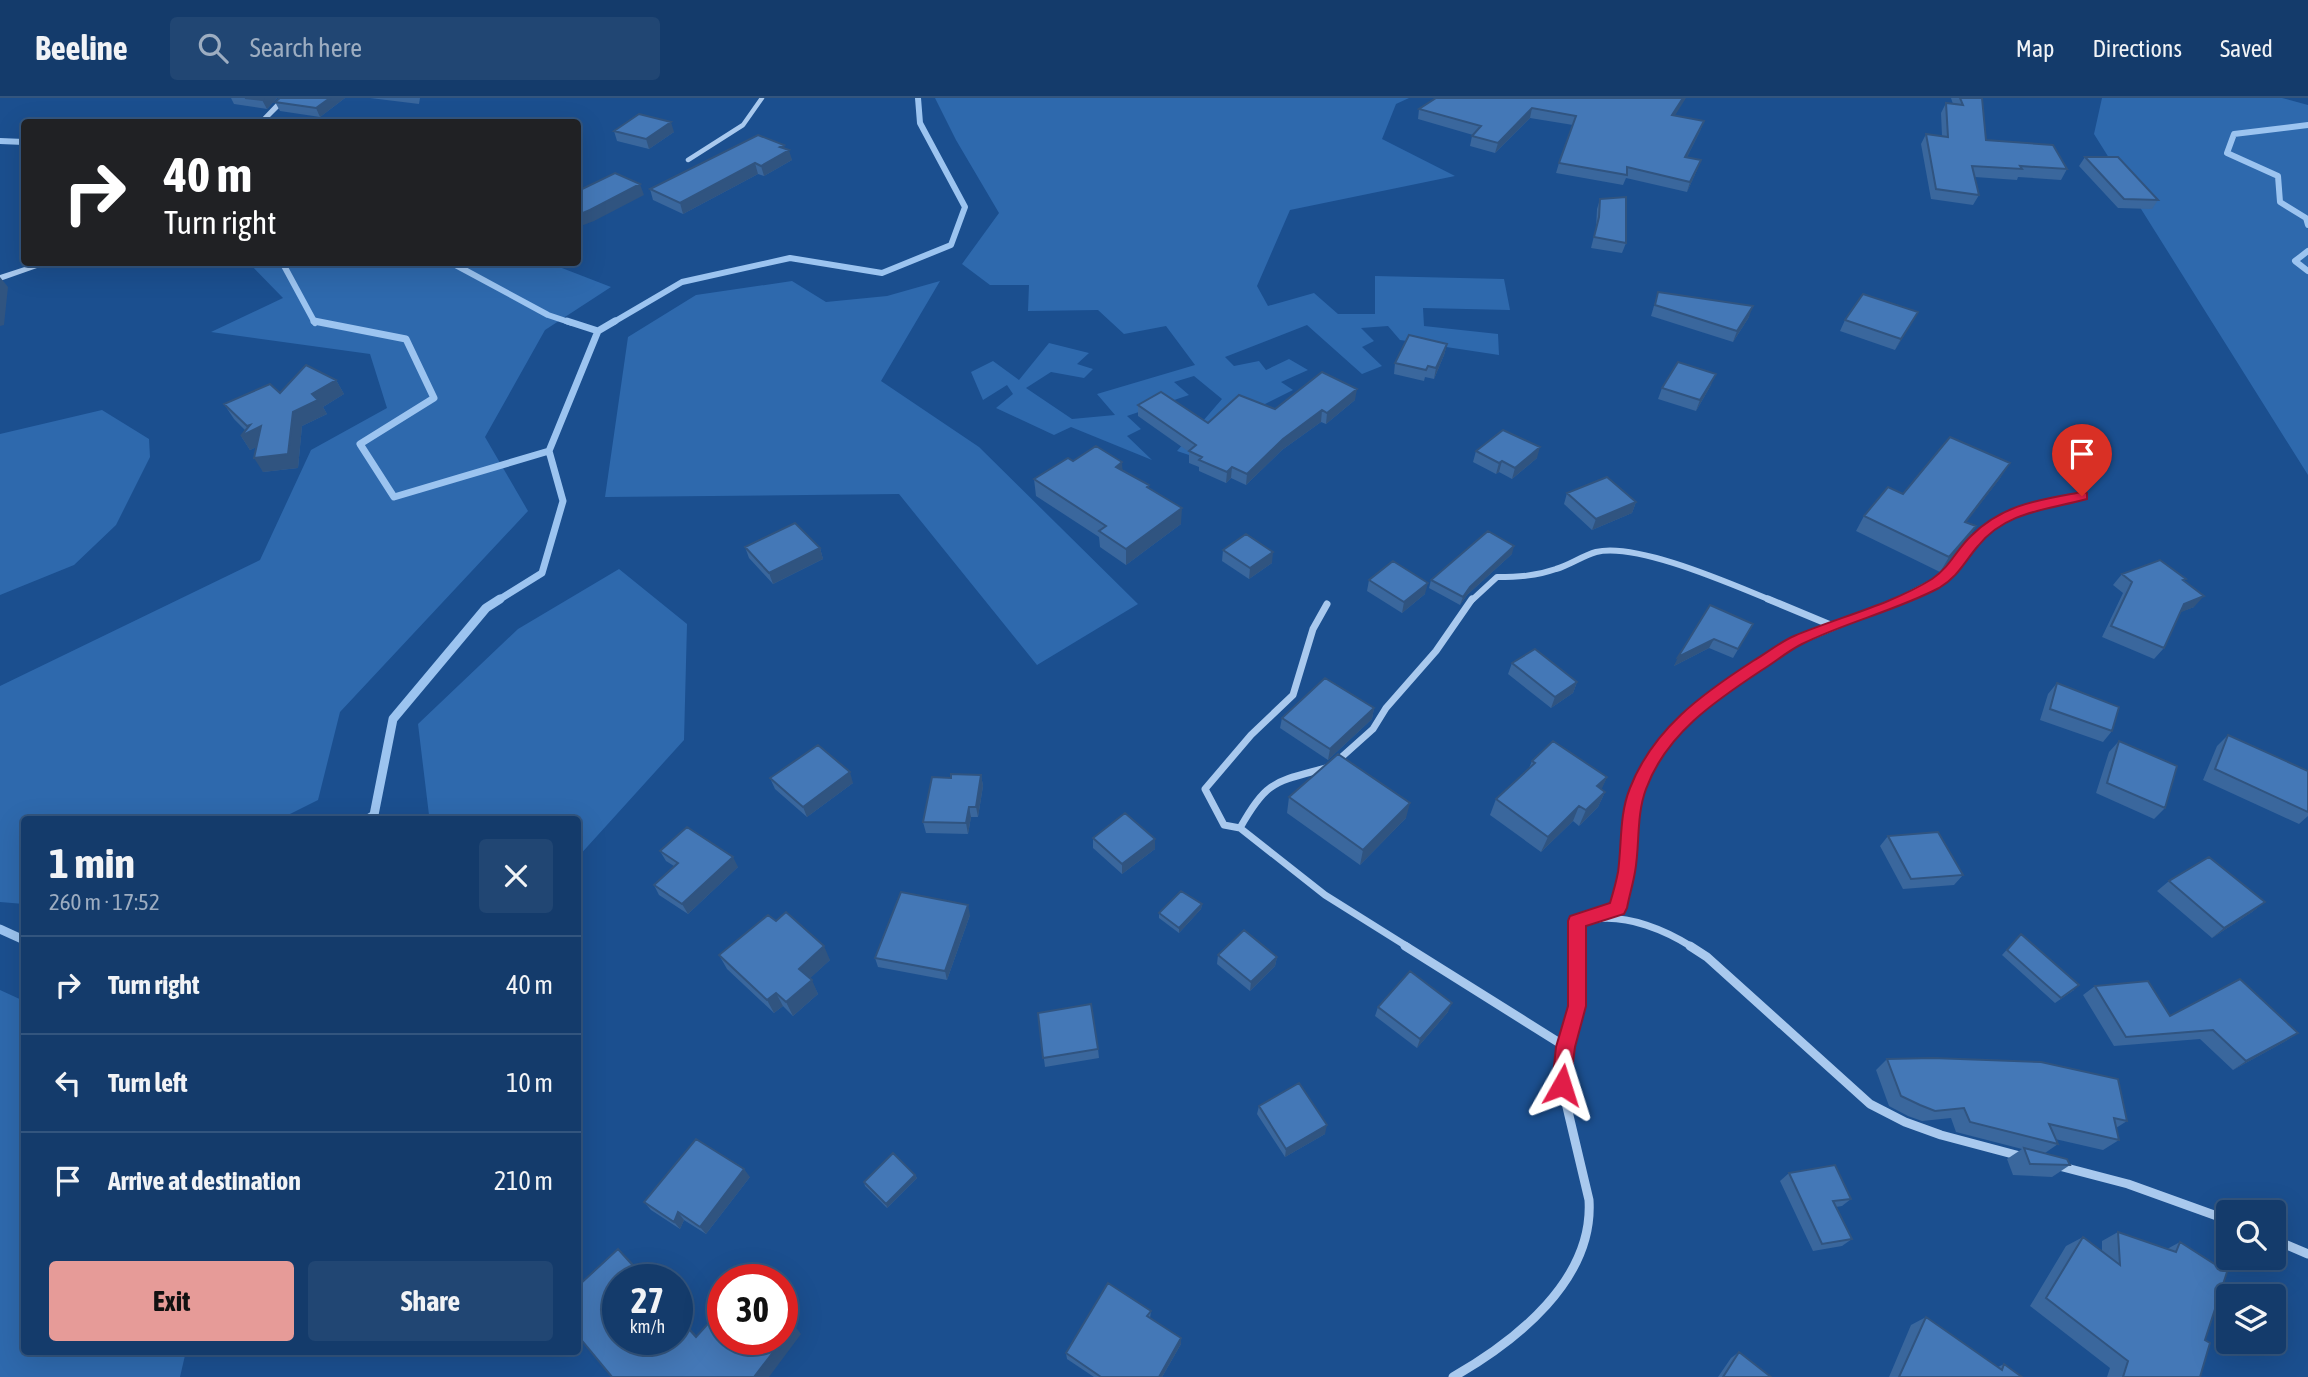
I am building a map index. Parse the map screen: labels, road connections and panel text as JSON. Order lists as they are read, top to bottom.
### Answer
{
  "page": {
    "header": "Beeline",
    "search": "Search here",
    "nav": ["Map", "Directions", "Saved"],
    "turn": ["40 m", "Turn right"],
    "heading": ["1 min", "260 m · 17:52"],
    "list": [
      {
        "name": "Turn right",
        "value": "40 m"
      },
      {
        "name": "Turn left",
        "value": "10 m"
      },
      {
        "name": "Arrive at destination",
        "value": "210 m"
      }
    ],
    "buttons": ["Exit", "Share"],
    "speed": "27 km/h",
    "limit": "30"
  }
}
